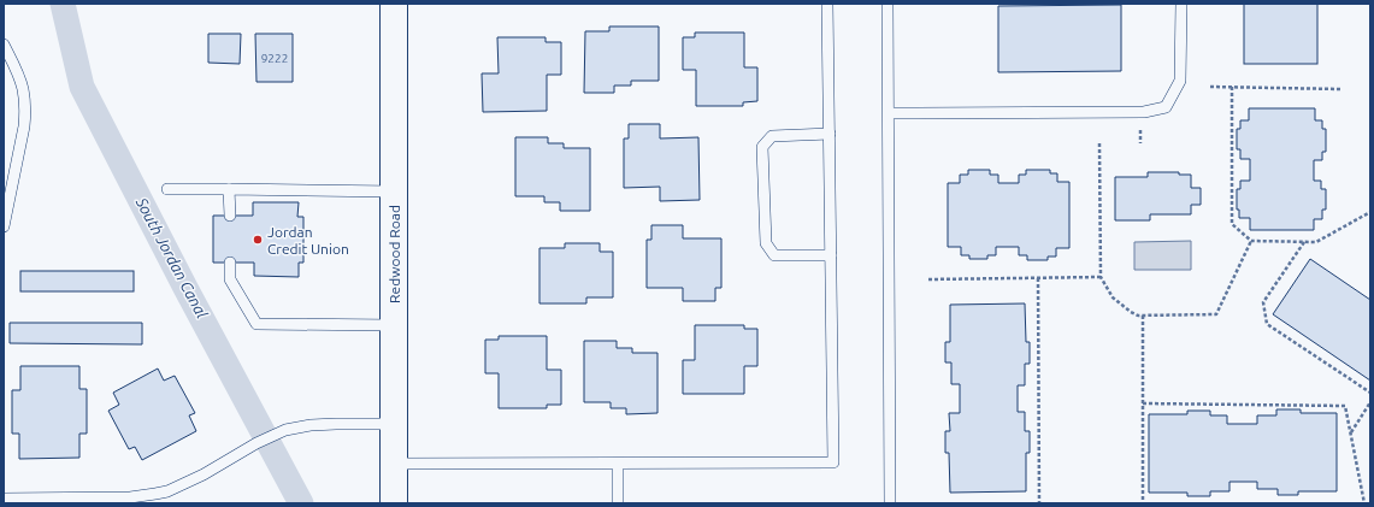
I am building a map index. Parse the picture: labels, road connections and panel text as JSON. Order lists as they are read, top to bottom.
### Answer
{
  "streets": {
    "main road": ["Redwood Road"]
  },
  "water": ["South Jordan Canal"],
  "places": ["Jordan Credit Union"],
  "house_numbers": ["9222"]
}
